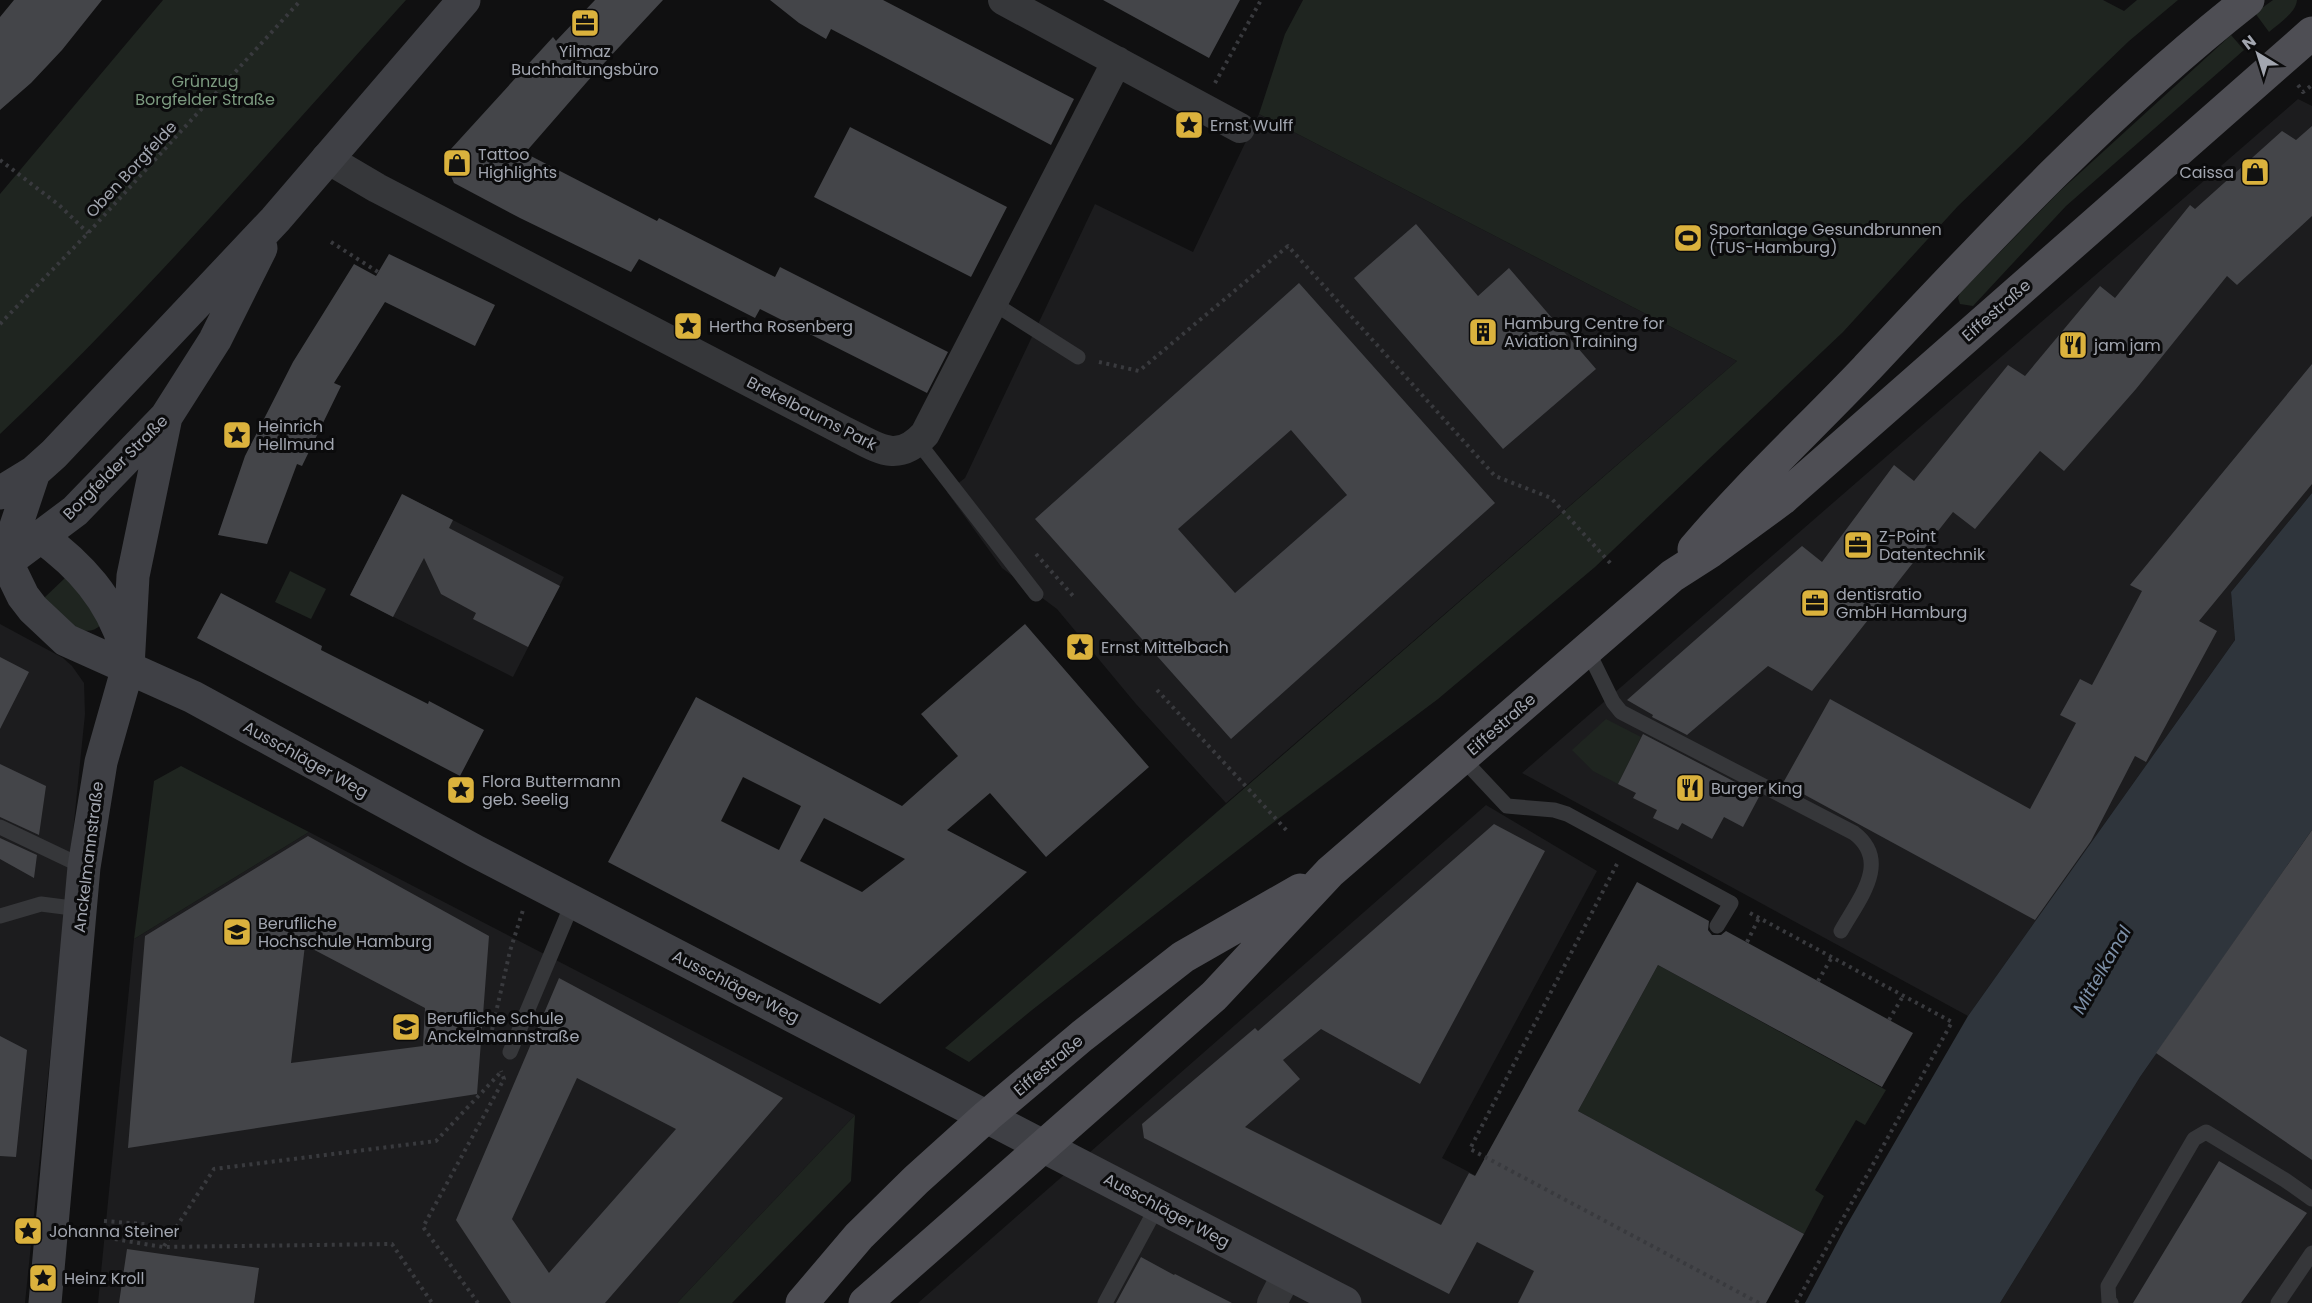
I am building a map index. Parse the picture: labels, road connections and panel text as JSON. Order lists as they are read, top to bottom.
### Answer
{
  "streets": {
    "main road": [
      "Eiffestraße",
      "Borgfelder Straße",
      "Ausschläger Weg",
      "Anckelmannstraße"
    ],
    "street": ["Brekelbaums Park"],
    "path": ["Oben Borgfelde"]
  },
  "crossings": [
    ["Eiffestraße", "Ausschläger Weg"],
    ["Brekelbaums Park", "Borgfelder Straße"],
    ["Borgfelder Straße", "Ausschläger Weg"],
    ["Borgfelder Straße", "Anckelmannstraße"],
    ["Ausschläger Weg", "Anckelmannstraße"]
  ],
  "water": ["Mittelkanal"],
  "parks": ["Grünzug Borgfelder Straße"],
  "places": {
    "office": ["Yilmaz Buchhaltungsbüro", "Z-Point Datentechnik", "dentisratio GmbH Hamburg"],
    "place": [
      "Ernst Wulff",
      "Hertha Rosenberg",
      "Heinrich Hellmund",
      "Ernst Mittelbach",
      "Flora Buttermann geb. Seelig",
      "Johanna Steiner",
      "Heinz Kroll"
    ],
    "shop": ["Tattoo Highlights", "Caissa"],
    "sports": ["Sportanlage Gesundbrunnen (TUS-Hamburg)"],
    "building": ["Hamburg Centre for Aviation Training"],
    "restaurant": ["jam jam", "Burger King"],
    "school or university": ["Berufliche Hochschule Hamburg", "Berufliche Schule Anckelmannstraße"]
  },
  "north": "top left"
}
